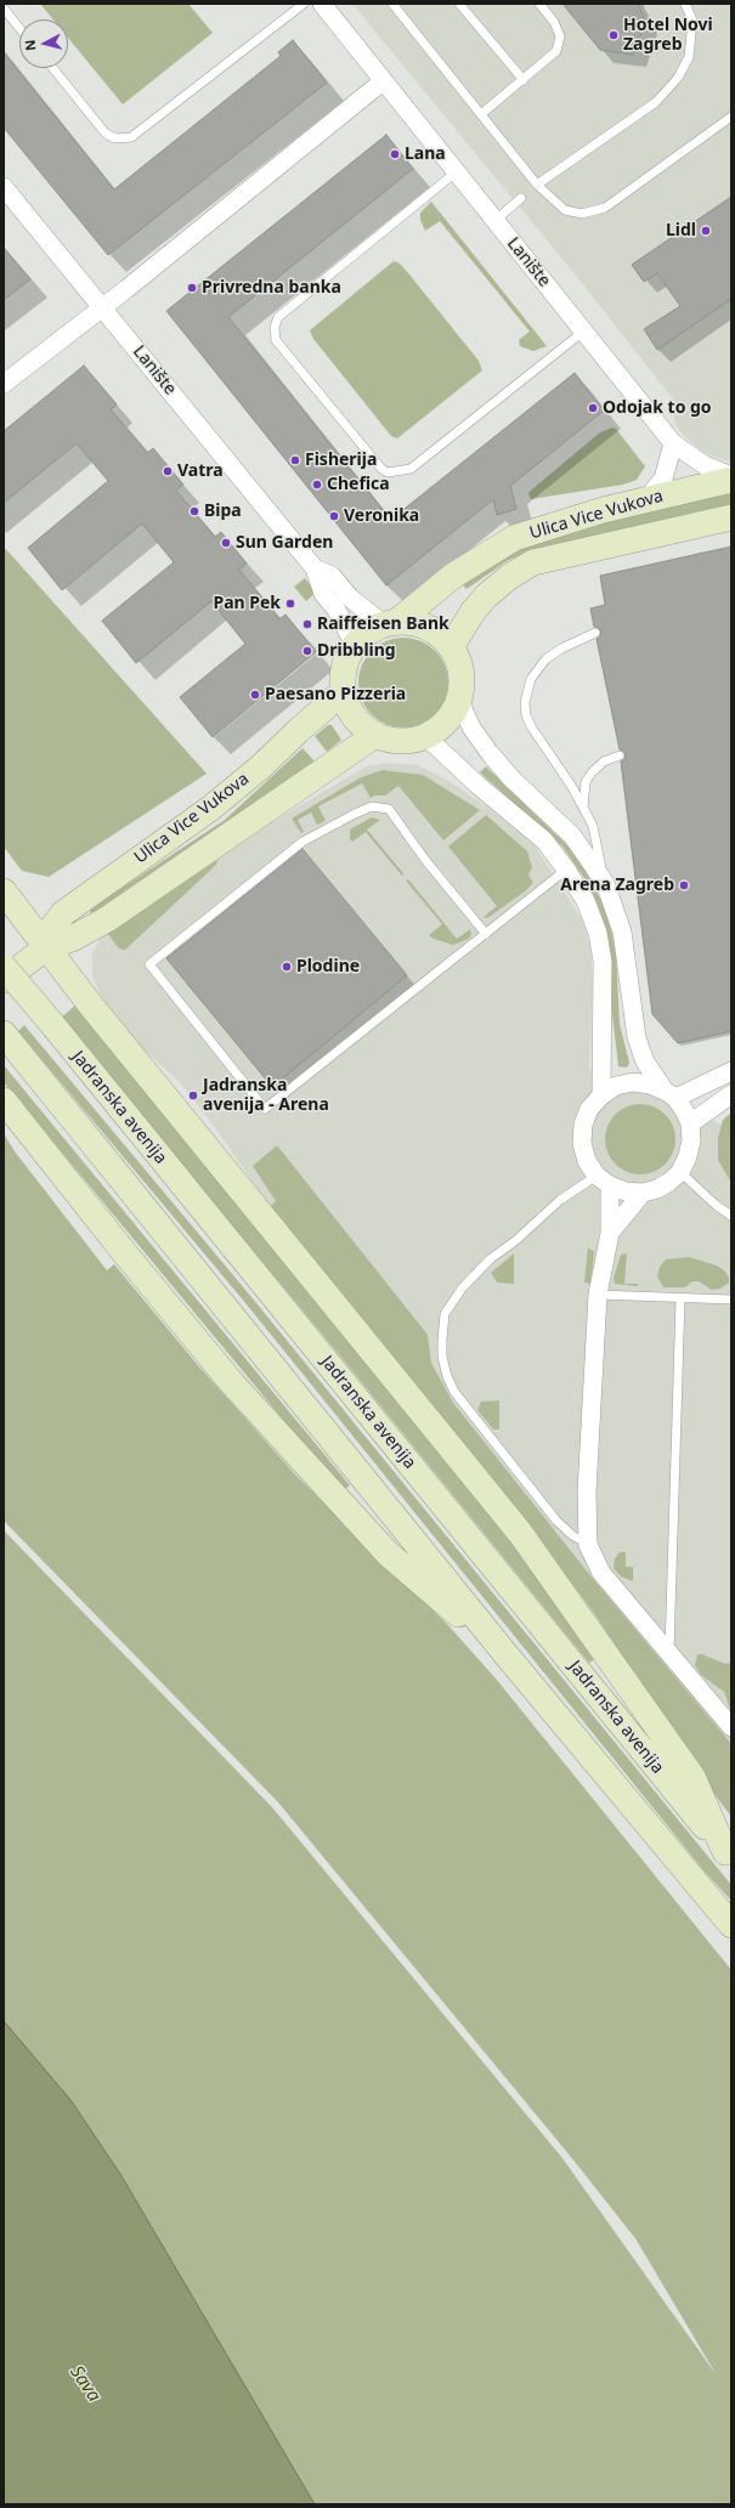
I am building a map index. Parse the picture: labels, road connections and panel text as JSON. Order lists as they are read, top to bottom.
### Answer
{
  "streets": {
    "main road": ["Ulica Vice Vukova", "Jadranska avenija"],
    "street": ["Lanište"]
  },
  "crossings": [
    ["Lanište", "Ulica Vice Vukova"]
  ],
  "water": ["Sava"],
  "places": [
    "Hotel Novi Zagreb",
    "Lana",
    "Lidl",
    "Privredna banka",
    "Odojak to go",
    "Fisherija",
    "Vatra",
    "Chefica",
    "Bipa",
    "Veronika",
    "Sun Garden",
    "Pan Pek",
    "Raiffeisen Bank",
    "Dribbling",
    "Paesano Pizzeria",
    "Arena Zagreb",
    "Plodine",
    "Jadranska avenija - Arena"
  ],
  "north": "left"
}
